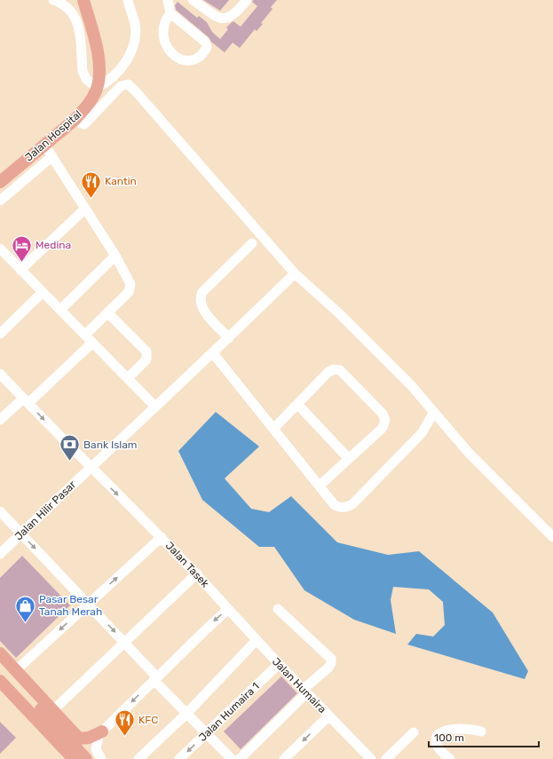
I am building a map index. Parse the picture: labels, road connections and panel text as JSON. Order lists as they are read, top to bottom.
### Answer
{
  "streets": {
    "main road": ["Jalan Hospital"],
    "street": [
      "Jalan Hilir Pasar",
      "Jalan Tasek",
      "Jalan Humaira",
      "Jalan Humaira 1"
    ]
  },
  "crossings": [
    ["Jalan Hilir Pasar", "Jalan Tasek"],
    ["Jalan Tasek", "Jalan Humaira"],
    ["Jalan Humaira", "Jalan Humaira 1"]
  ],
  "one_way": ["Jalan Tasek"],
  "places": {
    "restaurant": ["Kantin", "KFC"],
    "hotel": ["Medina"],
    "bank": ["Bank Islam"],
    "shop": ["Pasar Besar Tanah Merah"]
  },
  "scale_bar": "100 m"
}
